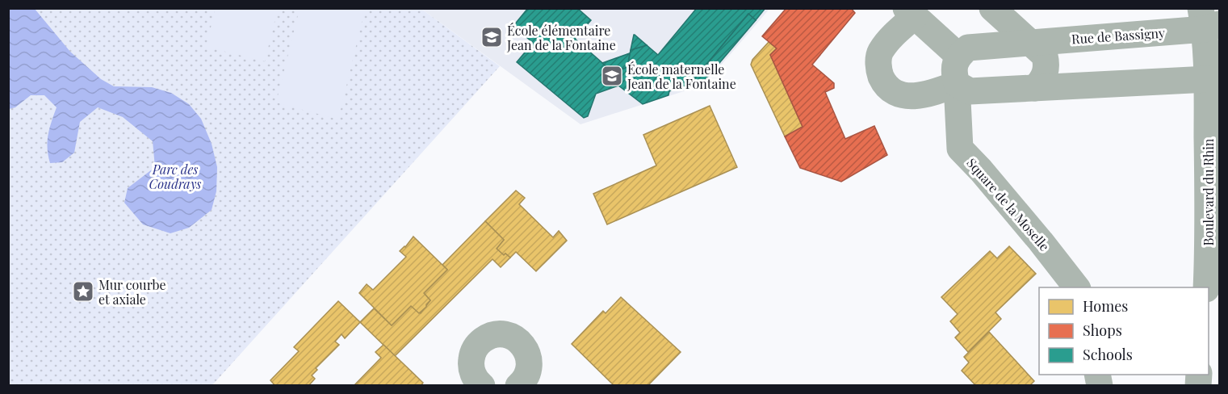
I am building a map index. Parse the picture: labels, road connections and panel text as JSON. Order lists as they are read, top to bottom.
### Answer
{
  "streets": {
    "street": ["Rue de Bassigny", "Boulevard du Rhin", "Square de la Moselle"]
  },
  "crossings": [
    ["Rue de Bassigny", "Boulevard du Rhin"]
  ],
  "parks": ["Parc des Coudrays"],
  "places": {
    "school or university": ["École élémentaire Jean de la Fontaine", "École maternelle Jean de la Fontaine"],
    "place": ["Mur courbe et axiale"]
  },
  "legend": ["Homes", "Shops", "Schools"]
}
